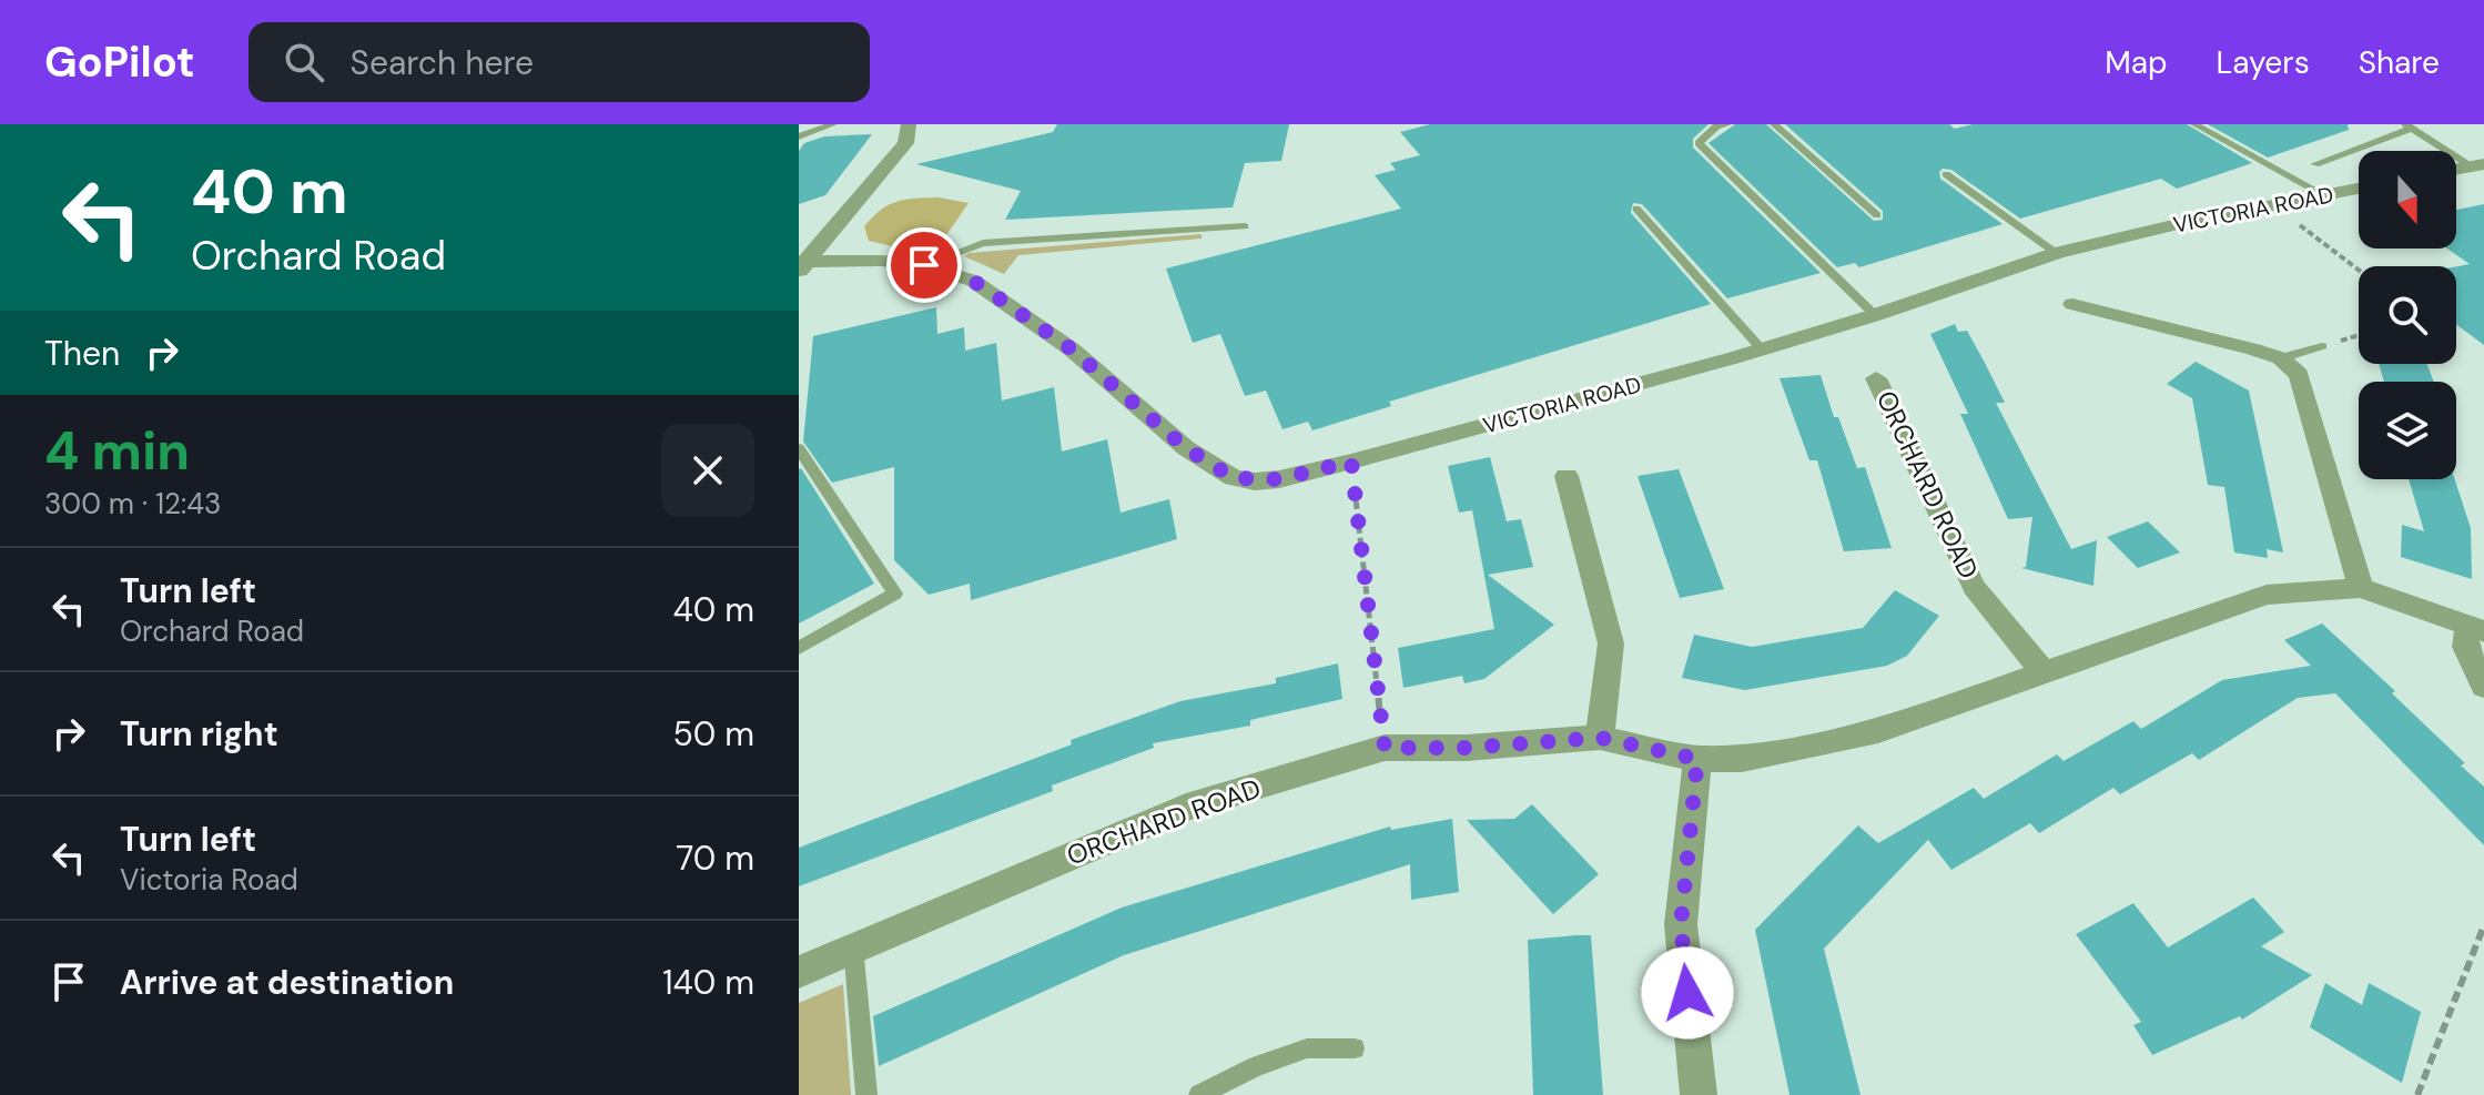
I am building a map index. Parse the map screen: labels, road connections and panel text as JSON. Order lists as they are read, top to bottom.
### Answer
{
  "streets": {
    "street": ["VICTORIA ROAD", "ORCHARD ROAD"]
  },
  "north": "bottom",
  "page": {
    "header": "GoPilot",
    "search": "Search here",
    "nav": ["Map", "Layers", "Share"],
    "turn": ["40 m", "Orchard Road"],
    "then": "Then",
    "heading": ["4 min", "300 m · 12:43"],
    "list": [
      {
        "name": "Turn left",
        "note": "Orchard Road",
        "value": "40 m"
      },
      {
        "name": "Turn right",
        "value": "50 m"
      },
      {
        "name": "Turn left",
        "note": "Victoria Road",
        "value": "70 m"
      },
      {
        "name": "Arrive at destination",
        "value": "140 m"
      }
    ]
  }
}
